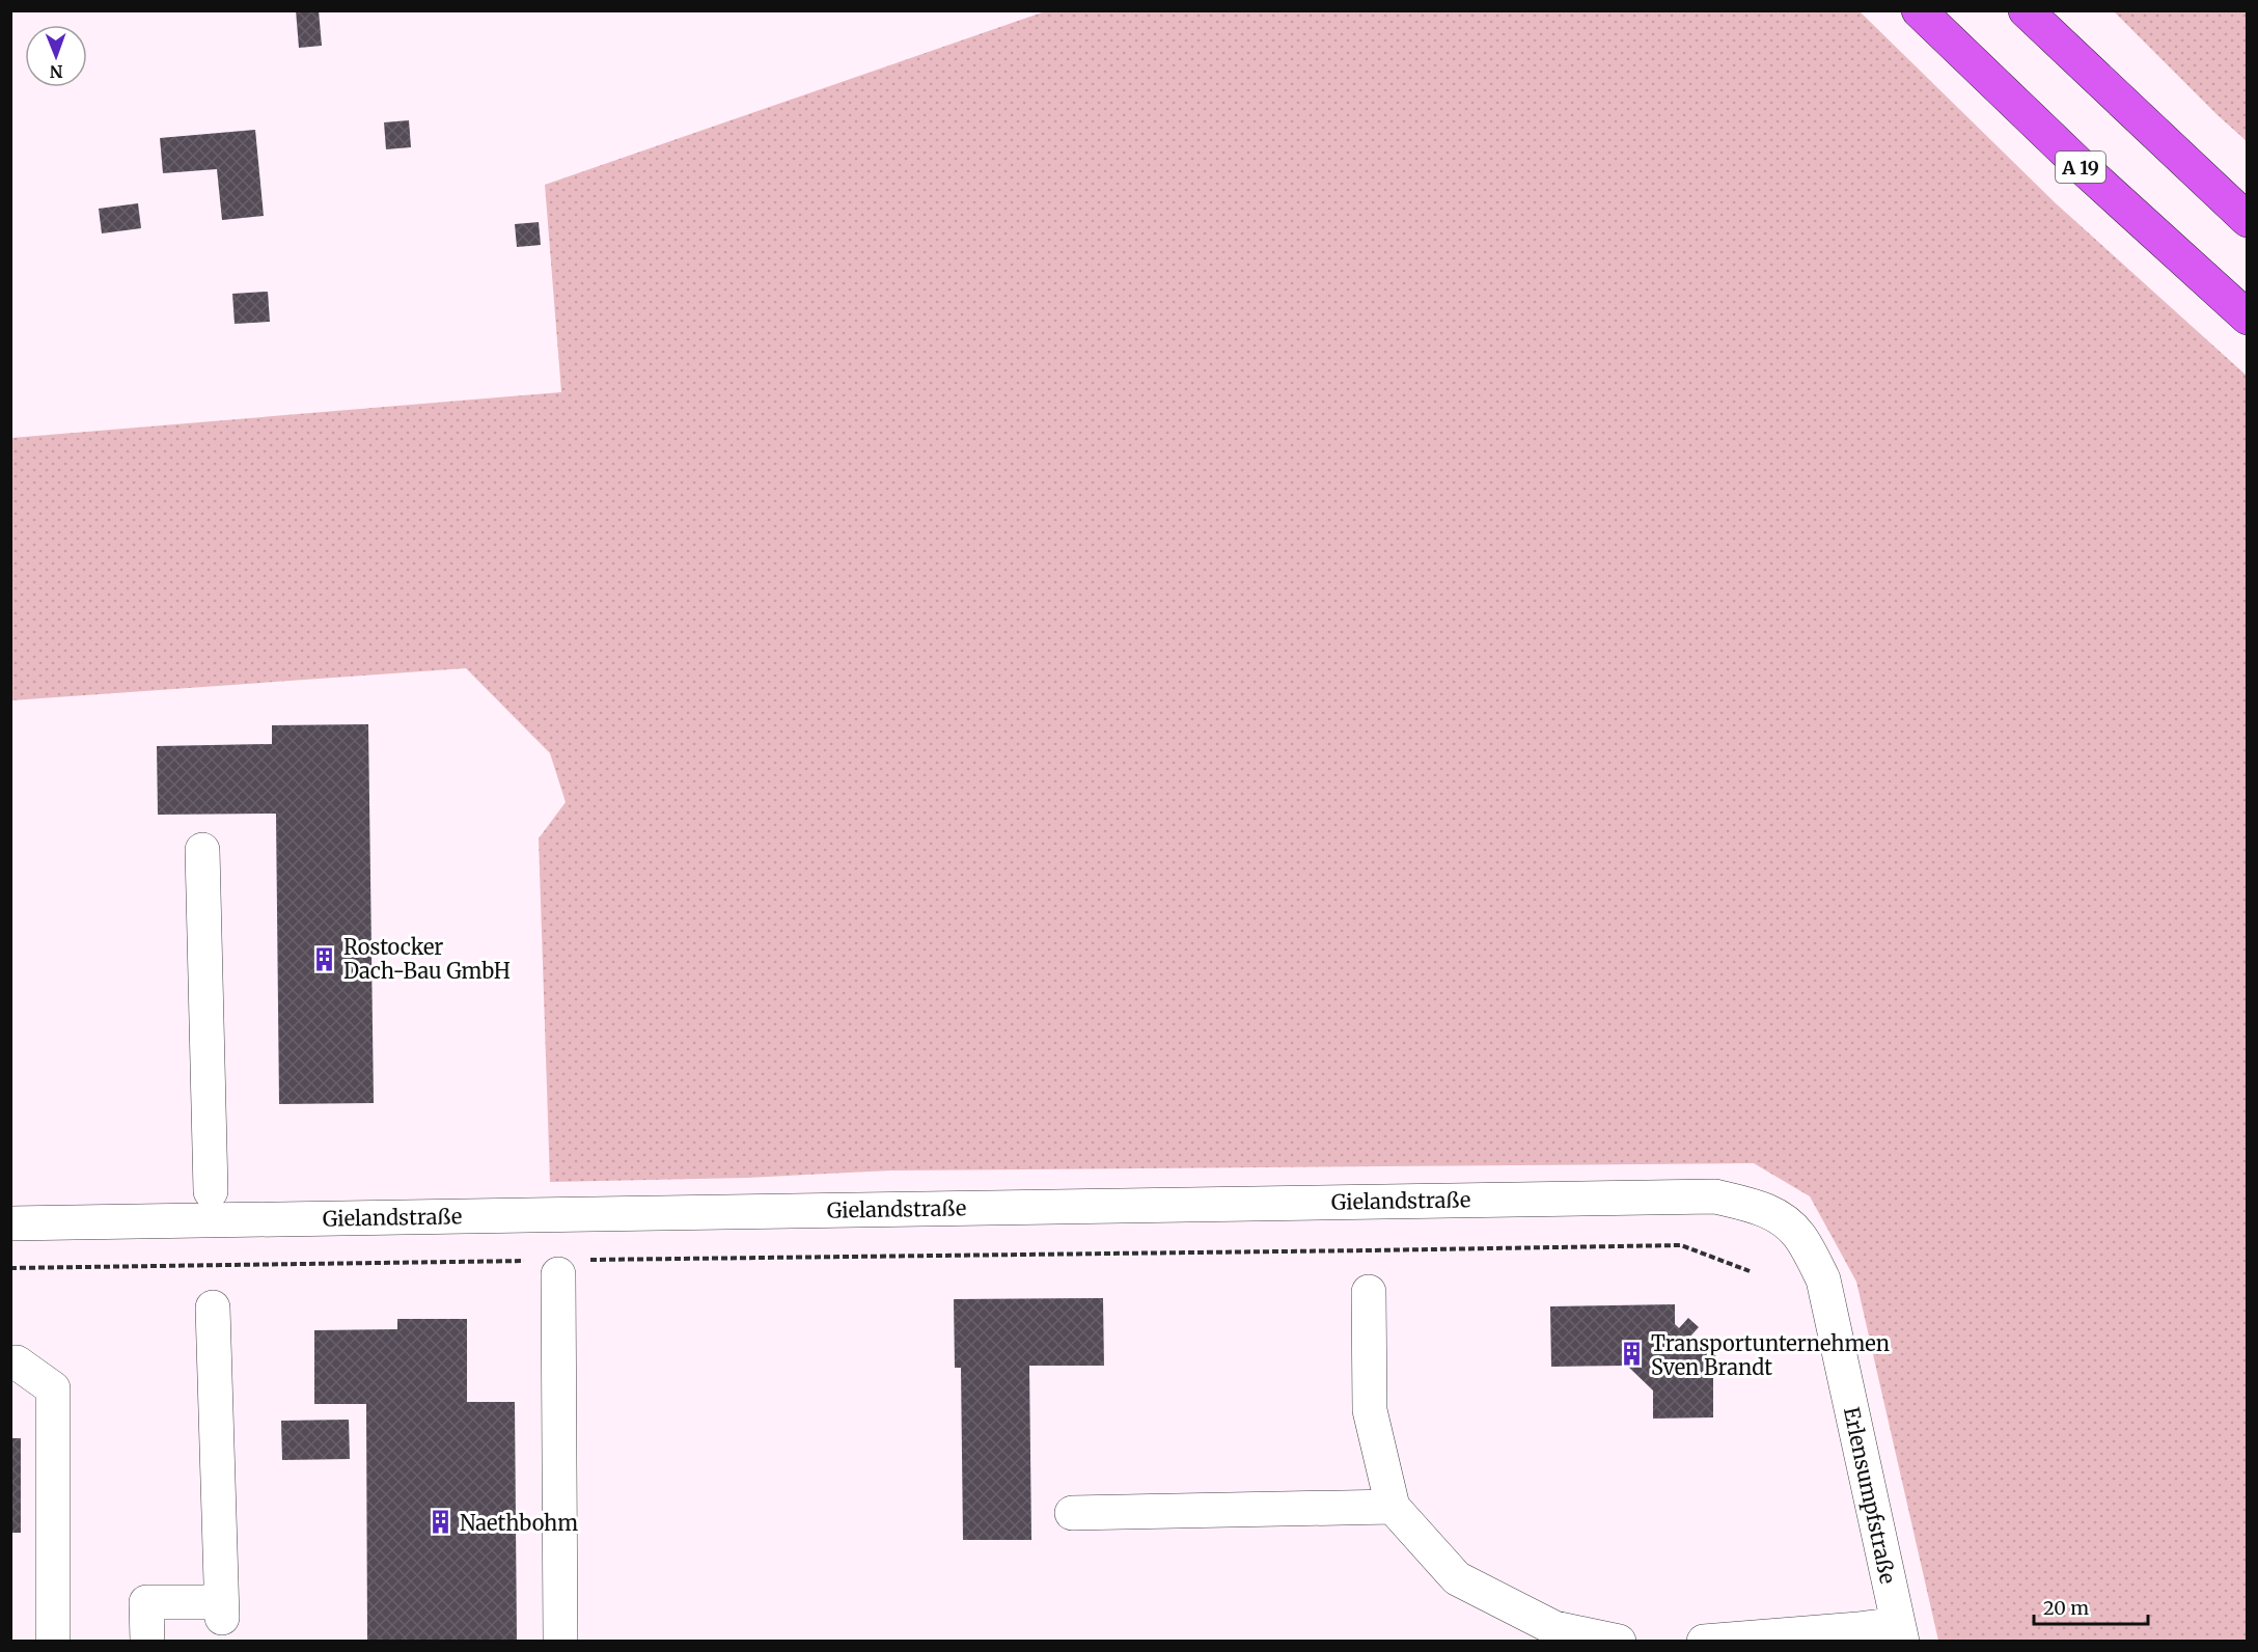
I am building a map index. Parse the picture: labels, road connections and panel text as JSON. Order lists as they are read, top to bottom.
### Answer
{
  "streets": {
    "highway": ["A 19"],
    "street": ["Gielandstraße", "Erlensumpfstraße"]
  },
  "crossings": [
    ["Gielandstraße", "Erlensumpfstraße"]
  ],
  "places": {
    "building": ["Rostocker Dach-Bau GmbH", "Transportunternehmen Sven Brandt", "Naethbohm"]
  },
  "scale_bar": "20 m",
  "north": "bottom"
}
